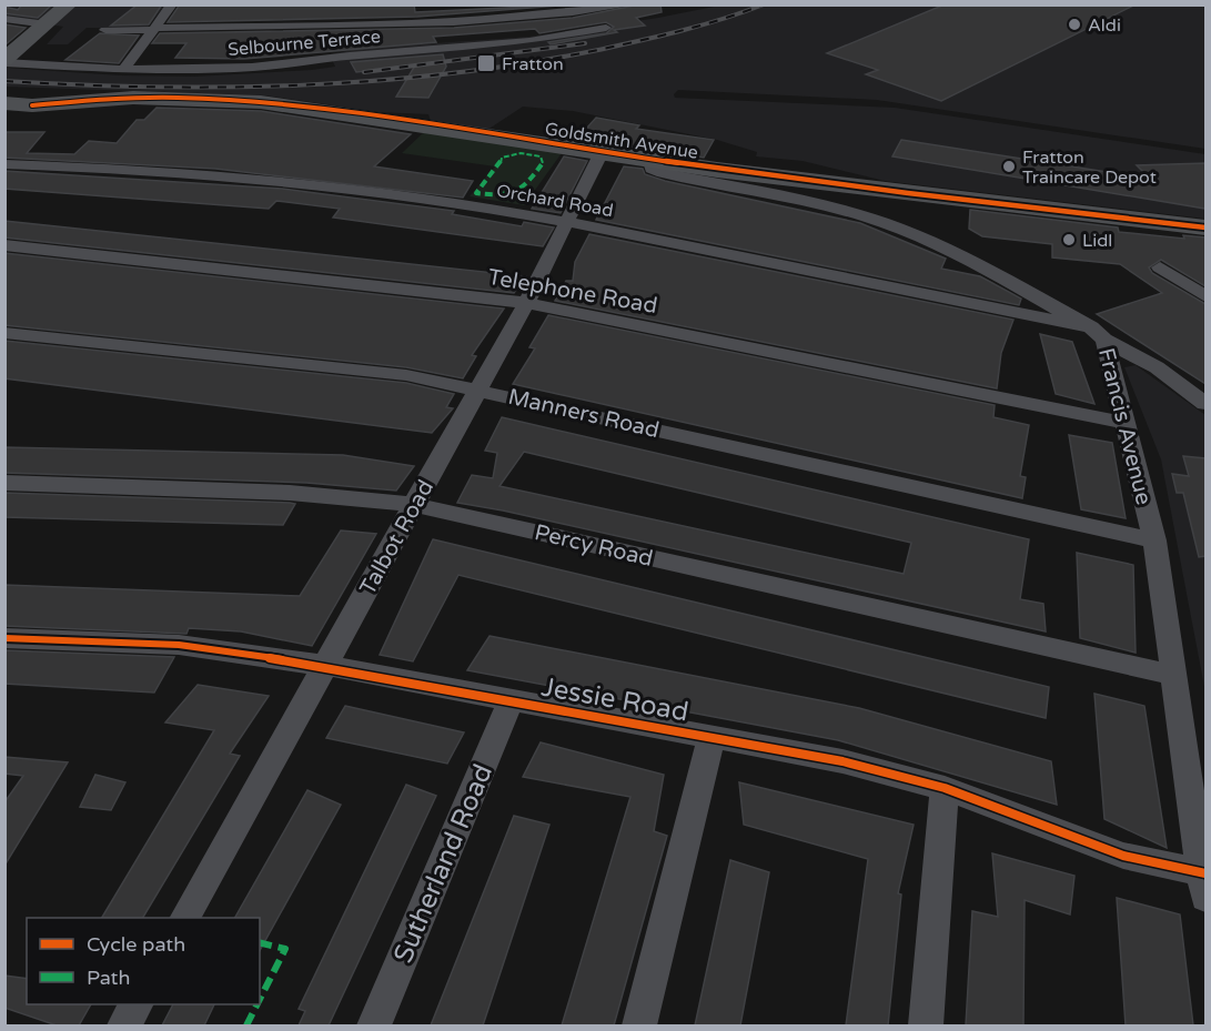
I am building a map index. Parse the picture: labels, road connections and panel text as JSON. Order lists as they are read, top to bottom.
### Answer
{
  "streets": {
    "main road": ["Goldsmith Avenue"],
    "street": [
      "Selbourne Terrace",
      "Orchard Road",
      "Telephone Road",
      "Manners Road",
      "Francis Avenue",
      "Talbot Road",
      "Percy Road",
      "Jessie Road",
      "Sutherland Road"
    ]
  },
  "crossings": [
    ["Goldsmith Avenue", "Francis Avenue"],
    ["Goldsmith Avenue", "Talbot Road"],
    ["Orchard Road", "Francis Avenue"],
    ["Orchard Road", "Talbot Road"],
    ["Telephone Road", "Francis Avenue"],
    ["Telephone Road", "Talbot Road"],
    ["Manners Road", "Francis Avenue"],
    ["Manners Road", "Talbot Road"],
    ["Francis Avenue", "Percy Road"],
    ["Francis Avenue", "Jessie Road"],
    ["Talbot Road", "Percy Road"],
    ["Talbot Road", "Jessie Road"],
    ["Jessie Road", "Sutherland Road"]
  ],
  "places": {
    "other": ["Aldi", "Fratton Traincare Depot", "Lidl"],
    "transit": ["Fratton"]
  },
  "legend": ["Cycle path", "Path"]
}
